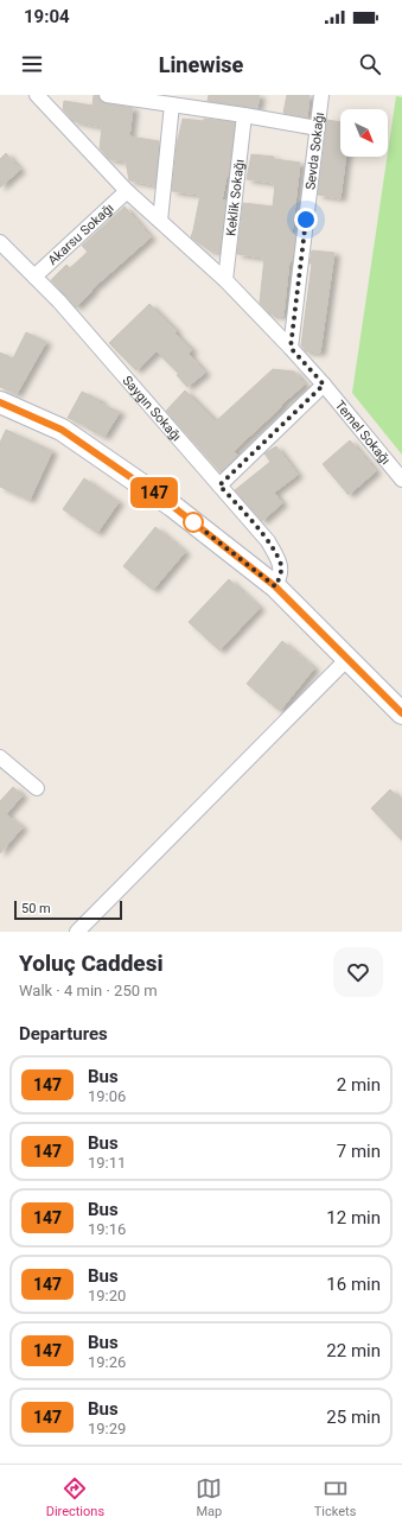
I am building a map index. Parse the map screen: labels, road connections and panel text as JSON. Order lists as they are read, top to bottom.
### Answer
{
  "streets": {
    "street": [
      "Sevda Sokağı",
      "Keklik Sokağı",
      "Akarsu Sokağı",
      "Saygın Sokağı",
      "Temel Sokağı"
    ]
  },
  "crossings": [
    ["Sevda Sokağı", "Temel Sokağı"],
    ["Keklik Sokağı", "Temel Sokağı"],
    ["Akarsu Sokağı", "Saygın Sokağı"],
    ["Akarsu Sokağı", "Temel Sokağı"]
  ],
  "lines": ["bus line 147"],
  "scale_bar": "50 m",
  "north": "bottom right",
  "page": {
    "status": "19:04",
    "header": "Linewise",
    "on_map": "147",
    "scale": "50 m",
    "heading": [
      ["Yoluç Caddesi", "Walk · 4 min · 250 m"],
      "Departures"
    ],
    "list": [
      {
        "mark": "147",
        "name": "Bus",
        "note": "19:06",
        "value": "2 min"
      },
      {
        "mark": "147",
        "name": "Bus",
        "note": "19:11",
        "value": "7 min"
      },
      {
        "mark": "147",
        "name": "Bus",
        "note": "19:16",
        "value": "12 min"
      },
      {
        "mark": "147",
        "name": "Bus",
        "note": "19:20",
        "value": "16 min"
      },
      {
        "mark": "147",
        "name": "Bus",
        "note": "19:26",
        "value": "22 min"
      },
      {
        "mark": "147",
        "name": "Bus",
        "note": "19:29",
        "value": "25 min"
      }
    ],
    "tabs": ["Directions", "Map", "Tickets"]
  }
}
